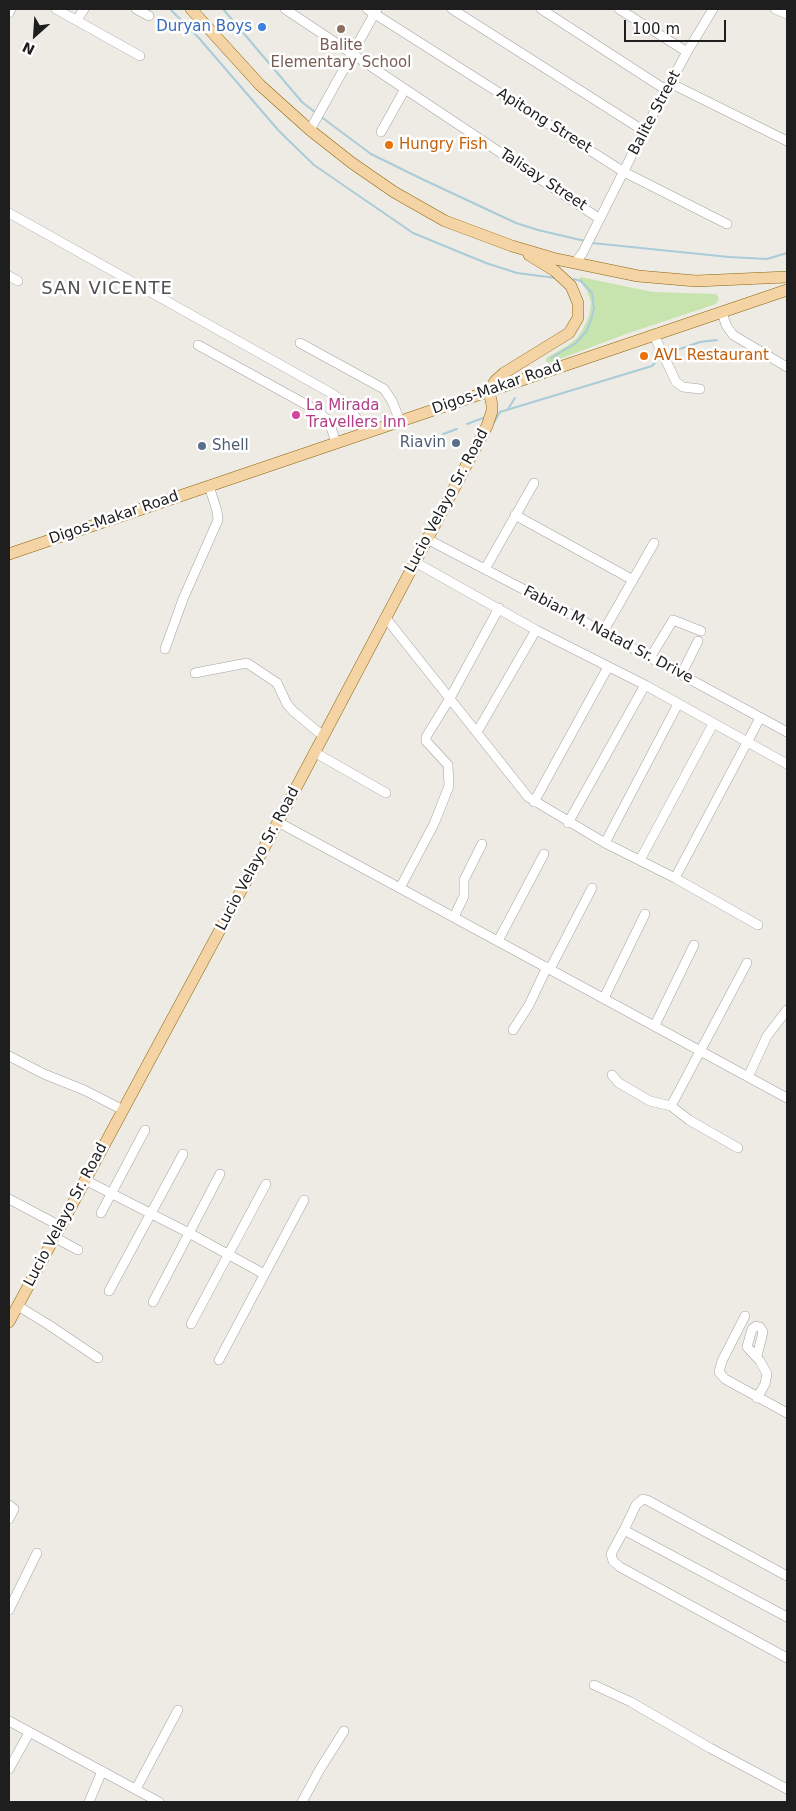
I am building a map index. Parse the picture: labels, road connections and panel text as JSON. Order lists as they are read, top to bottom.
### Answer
{
  "streets": {
    "main road": ["Digos-Makar Road", "Lucio Velayo Sr. Road"],
    "street": [
      "Balite Street",
      "Apitong Street",
      "Talisay Street",
      "Fabian M. Natad Sr. Drive"
    ]
  },
  "crossings": [
    ["Balite Street", "Apitong Street"],
    ["Balite Street", "Talisay Street"],
    ["Digos-Makar Road", "Lucio Velayo Sr. Road"],
    ["Lucio Velayo Sr. Road", "Fabian M. Natad Sr. Drive"]
  ],
  "districts": ["SAN VICENTE"],
  "places": [
    "Duryan Boys",
    "Balite Elementary School",
    "Hungry Fish",
    "AVL Restaurant",
    "La Mirada Travellers Inn",
    "Riavin",
    "Shell"
  ],
  "scale_bar": "100 m",
  "north": "bottom left"
}
